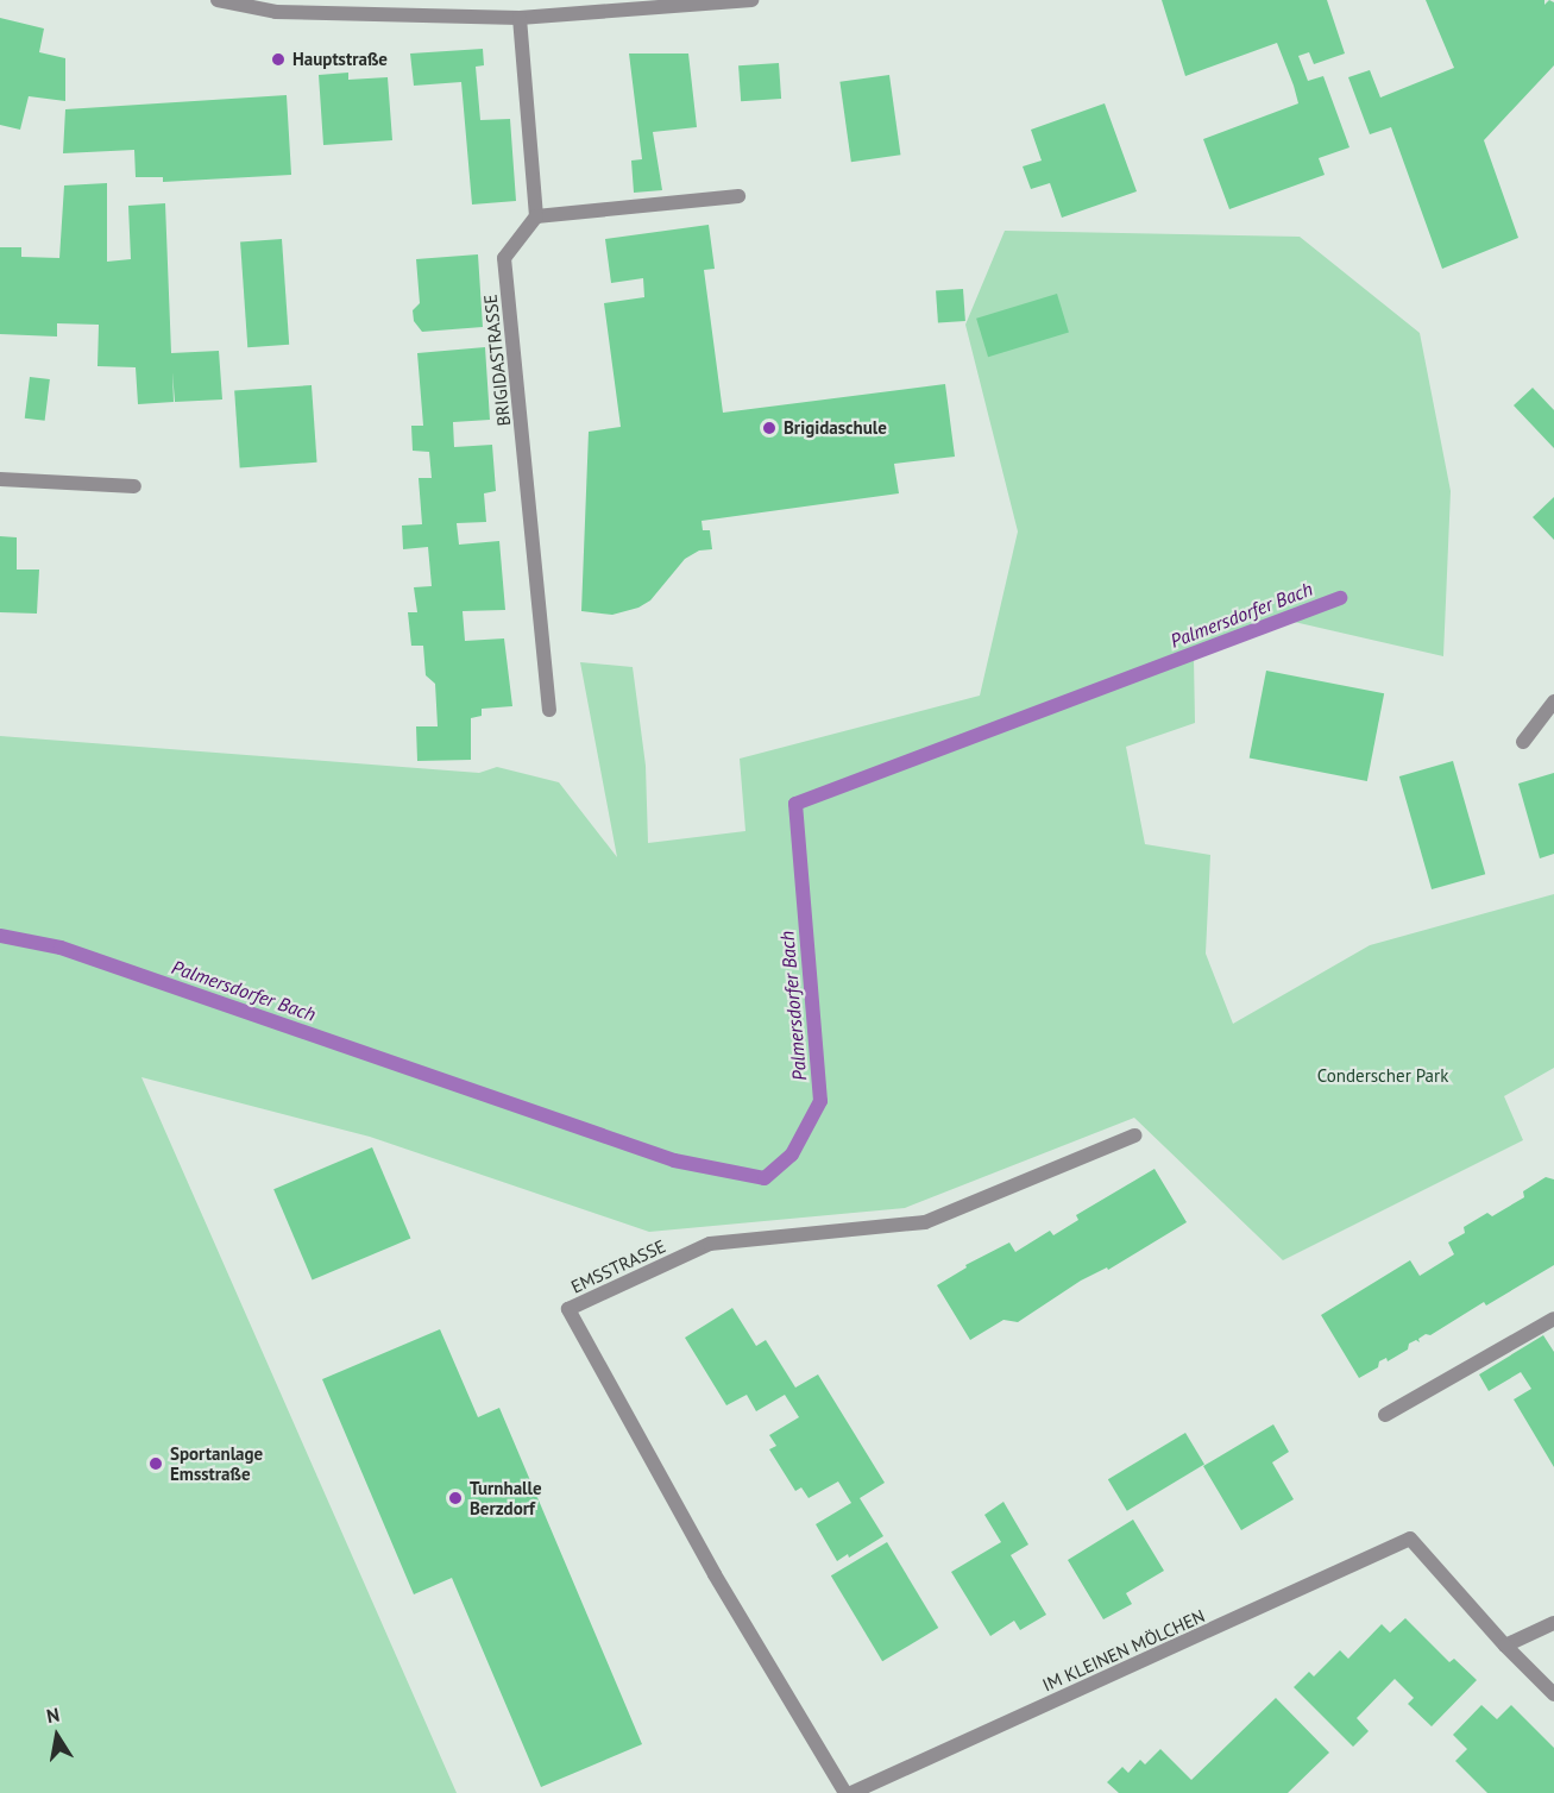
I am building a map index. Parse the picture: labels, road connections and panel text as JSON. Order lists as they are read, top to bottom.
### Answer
{
  "streets": {
    "street": ["BRIGIDASTRASSE", "EMSSTRASSE", "IM KLEINEN MÖLCHEN"]
  },
  "water": ["Palmersdorfer Bach"],
  "parks": ["Conderscher Park"],
  "places": [
    "Hauptstraße",
    "Brigidaschule",
    "Sportanlage Emsstraße",
    "Turnhalle Berzdorf"
  ],
  "north": "top"
}
